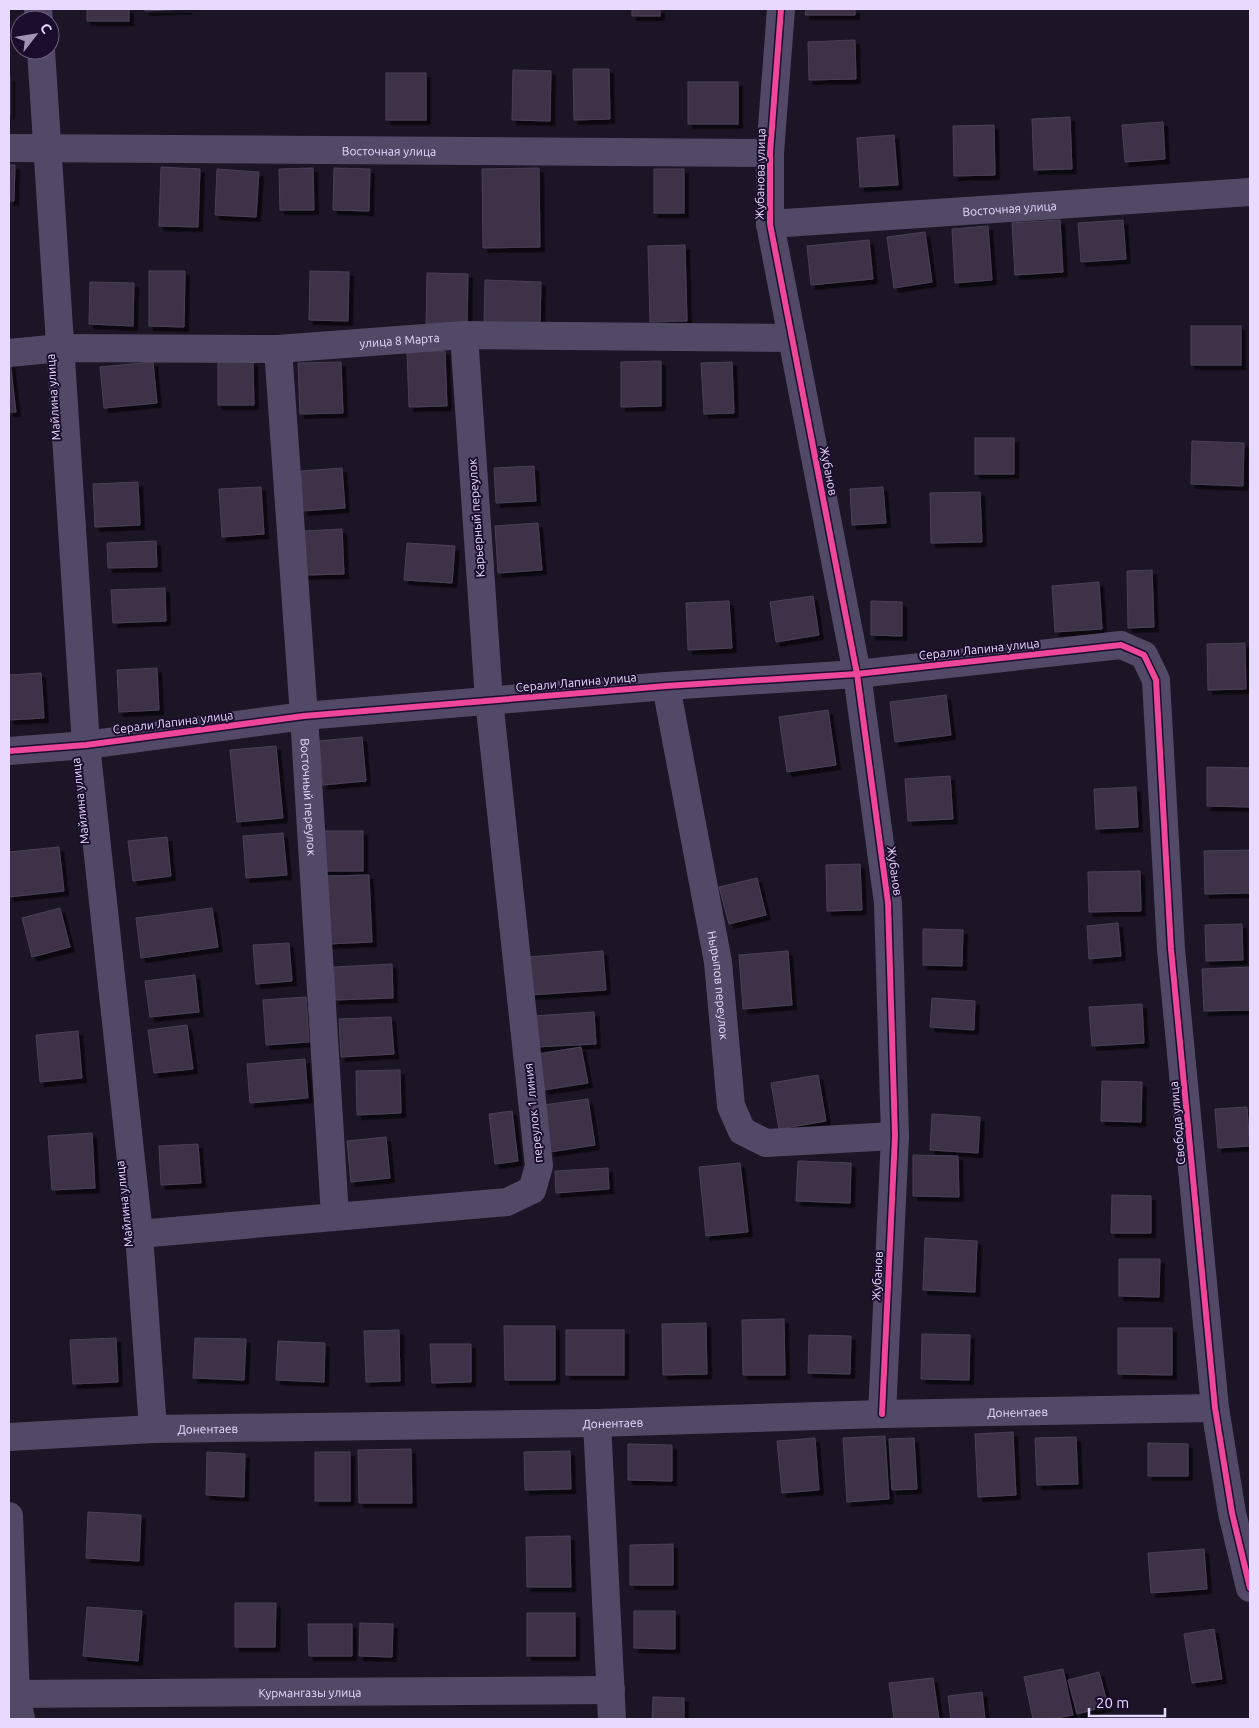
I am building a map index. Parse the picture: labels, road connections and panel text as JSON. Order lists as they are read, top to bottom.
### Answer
{
  "streets": {
    "street": [
      "Восточная улица",
      "Жубанова улица",
      "улица 8 Марта",
      "Майлина улица",
      "Жубанов",
      "Карьерный переулок",
      "Серали Лапина улица",
      "Восточный переулок",
      "Нырыпов переулок",
      "переулок 1 линия",
      "Свобода улица",
      "Донентаев",
      "Курмангазы улица"
    ]
  },
  "crossings": [
    ["Восточная улица", "Жубанова улица"],
    ["Восточная улица", "Майлина улица"],
    ["Жубанова улица", "улица 8 Марта"],
    ["Жубанова улица", "Жубанов"],
    ["улица 8 Марта", "Майлина улица"],
    ["улица 8 Марта", "Жубанов"],
    ["улица 8 Марта", "Карьерный переулок"],
    ["улица 8 Марта", "Восточный переулок"],
    ["Майлина улица", "Серали Лапина улица"],
    ["Майлина улица", "переулок 1 линия"],
    ["Майлина улица", "Донентаев"],
    ["Жубанов", "Серали Лапина улица"],
    ["Жубанов", "Нырыпов переулок"],
    ["Жубанов", "Донентаев"],
    ["Карьерный переулок", "Серали Лапина улица"],
    ["Карьерный переулок", "переулок 1 линия"],
    ["Серали Лапина улица", "Восточный переулок"],
    ["Серали Лапина улица", "Нырыпов переулок"],
    ["Серали Лапина улица", "переулок 1 линия"],
    ["Серали Лапина улица", "Свобода улица"],
    ["Восточный переулок", "переулок 1 линия"],
    ["Свобода улица", "Донентаев"]
  ],
  "scale_bar": "20 m",
  "north": "top right"
}
